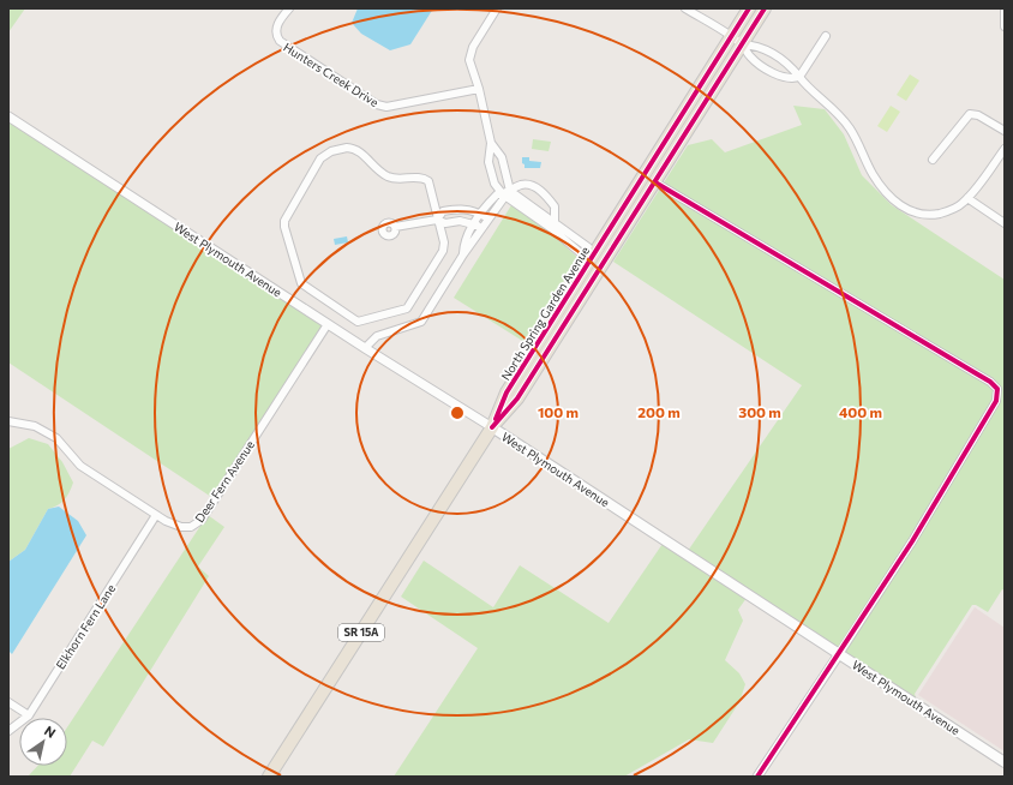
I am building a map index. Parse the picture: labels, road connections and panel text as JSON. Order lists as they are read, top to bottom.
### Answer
{
  "streets": {
    "highway": ["North Spring Garden Avenue", "SR 15A"],
    "main road": ["West Plymouth Avenue"],
    "street": ["Hunters Creek Drive", "Deer Fern Avenue", "Elkhorn Fern Lane"]
  },
  "crossings": [
    ["West Plymouth Avenue", "North Spring Garden Avenue"],
    ["West Plymouth Avenue", "Deer Fern Avenue"],
    ["Deer Fern Avenue", "Elkhorn Fern Lane"]
  ],
  "north": "top right",
  "rings": [
    "100 m",
    "200 m",
    "300 m",
    "400 m"
  ]
}
